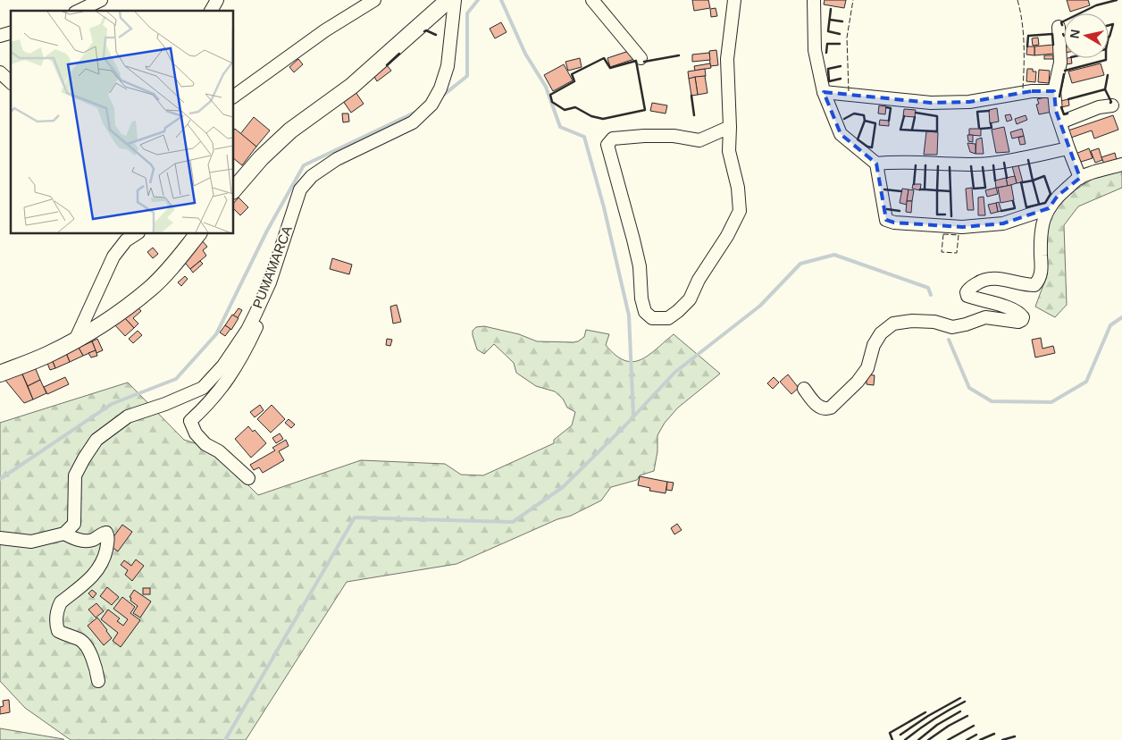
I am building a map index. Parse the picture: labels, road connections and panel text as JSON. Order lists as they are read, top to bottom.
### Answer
{
  "streets": {
    "street": ["PUMAMARCA"]
  },
  "north": "left"
}
